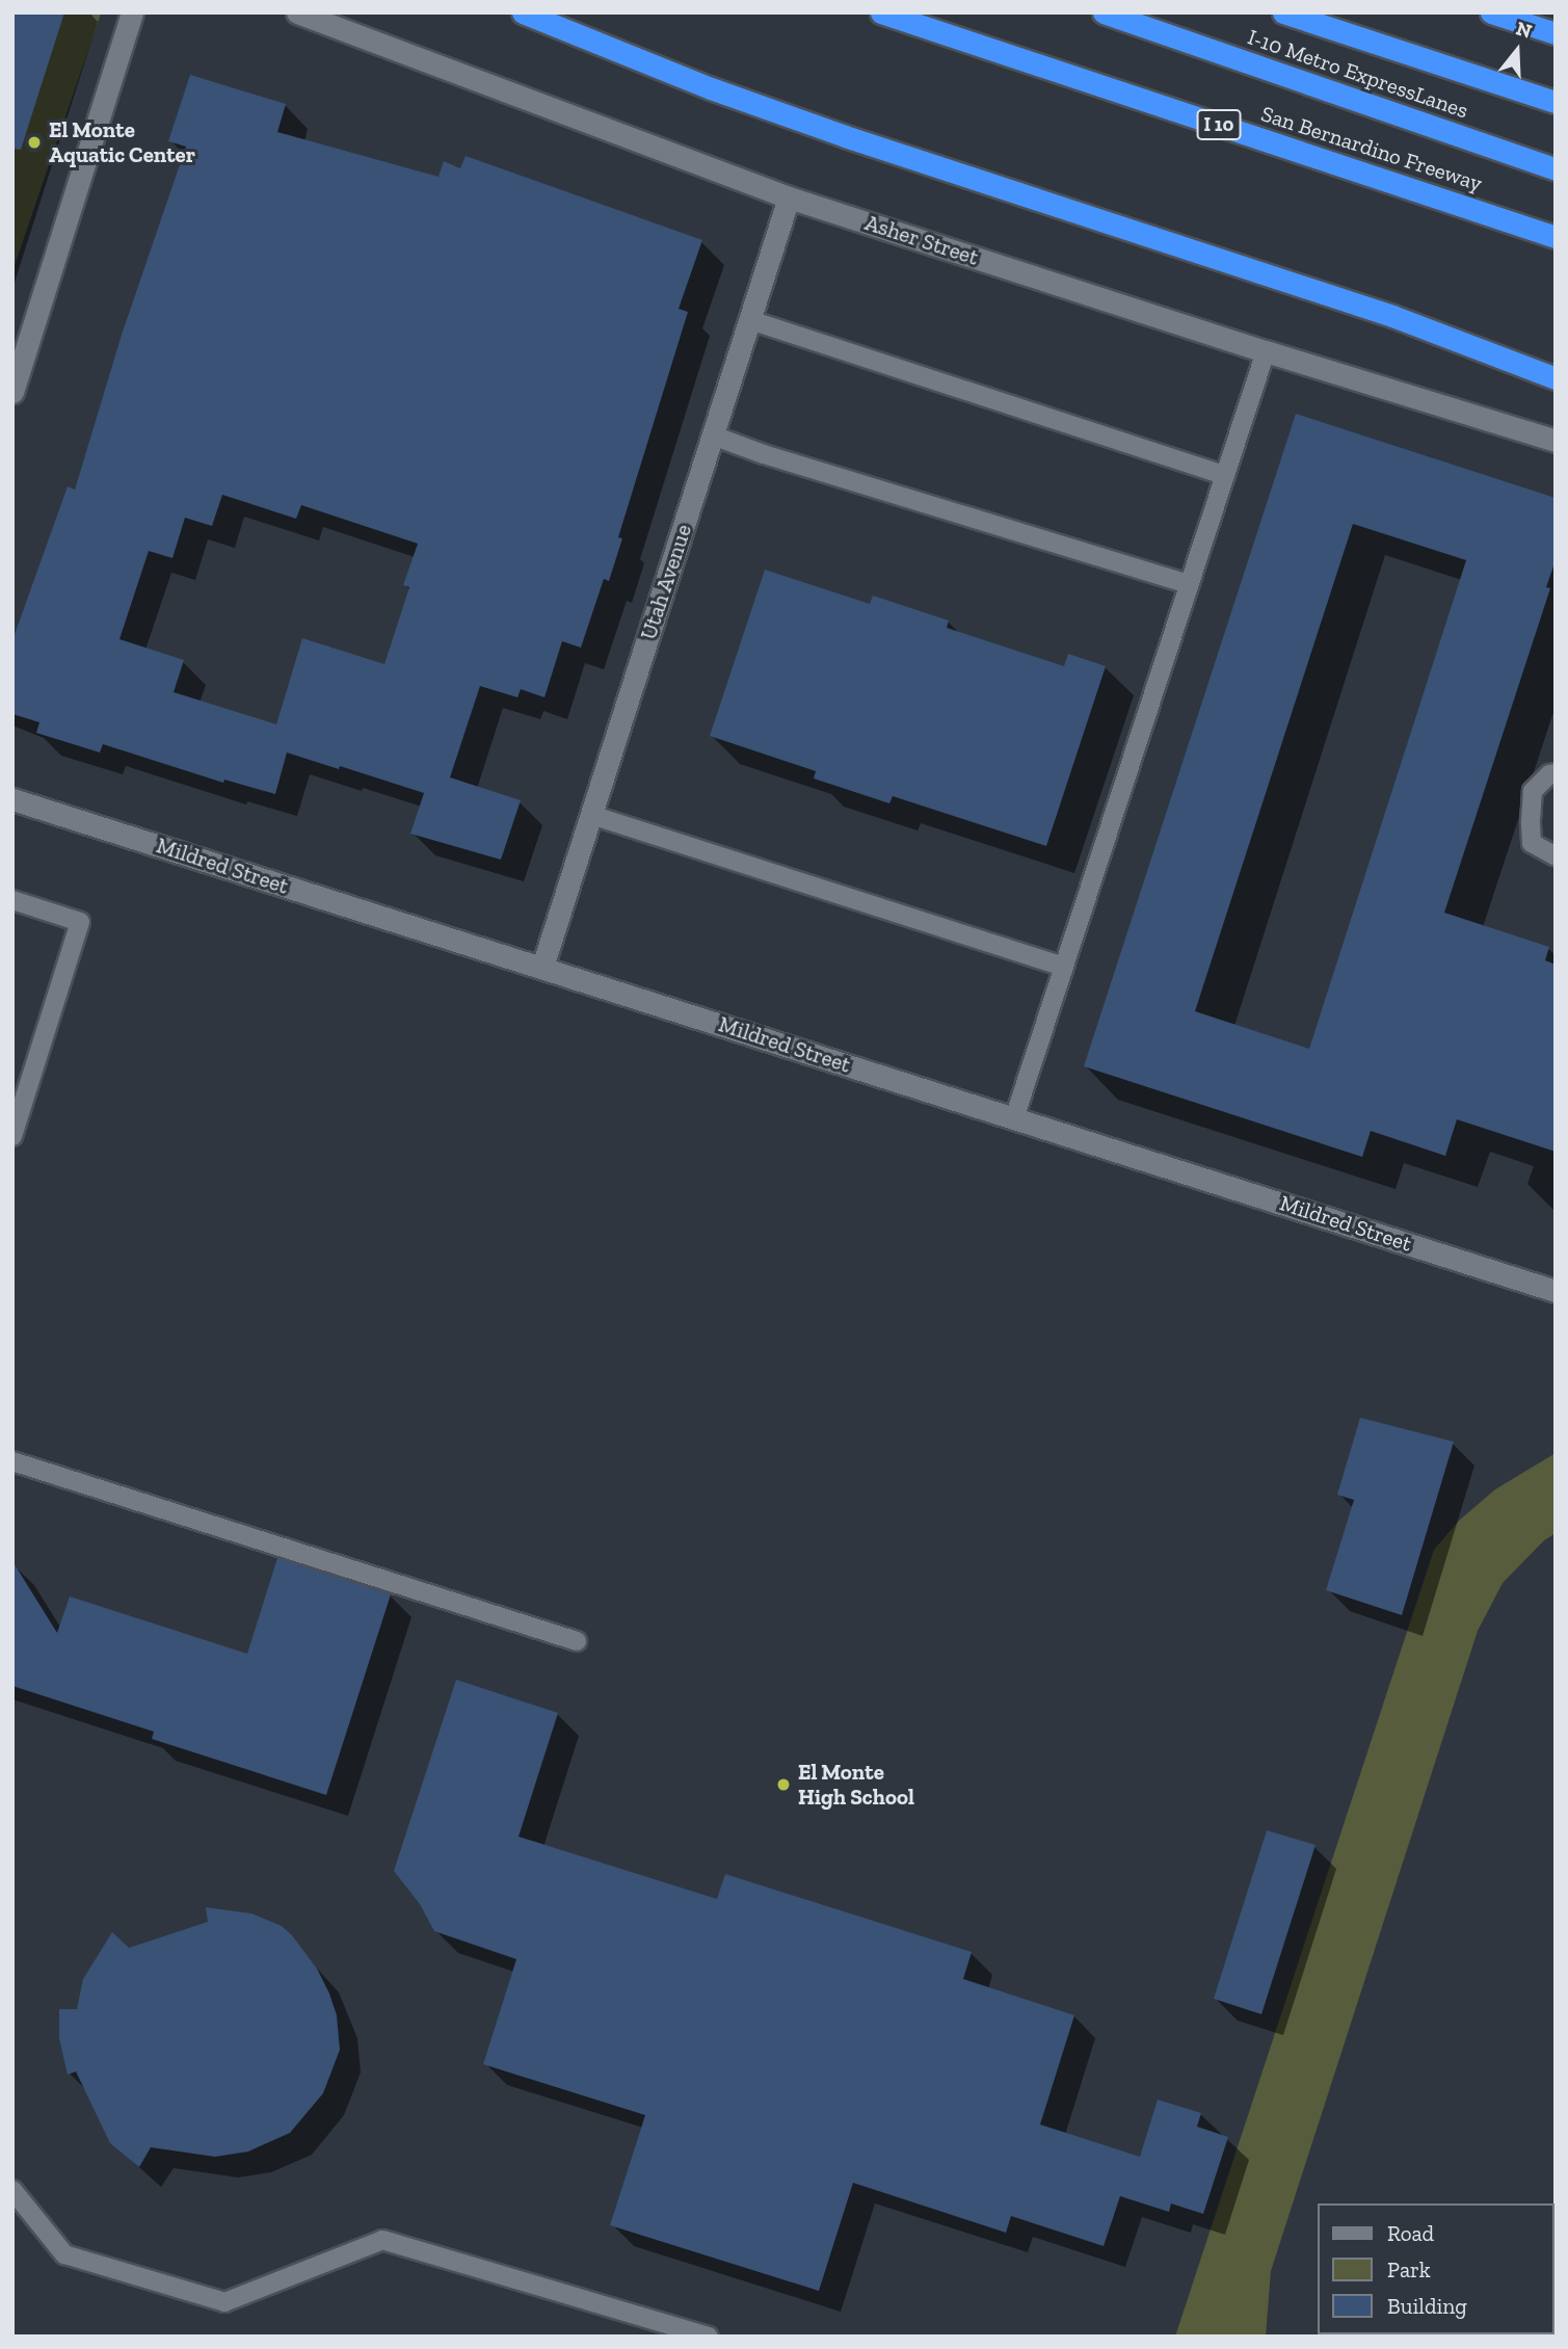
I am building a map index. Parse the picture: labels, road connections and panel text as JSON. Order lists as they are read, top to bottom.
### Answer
{
  "streets": {
    "highway": ["I-10 Metro ExpressLanes", "I 10", "San Bernardino Freeway"],
    "street": ["Asher Street", "Utah Avenue", "Mildred Street"]
  },
  "crossings": [
    ["Asher Street", "Utah Avenue"],
    ["Utah Avenue", "Mildred Street"]
  ],
  "places": ["El Monte Aquatic Center", "El Monte High School"],
  "legend": ["Road", "Park", "Building"],
  "north": "top"
}
